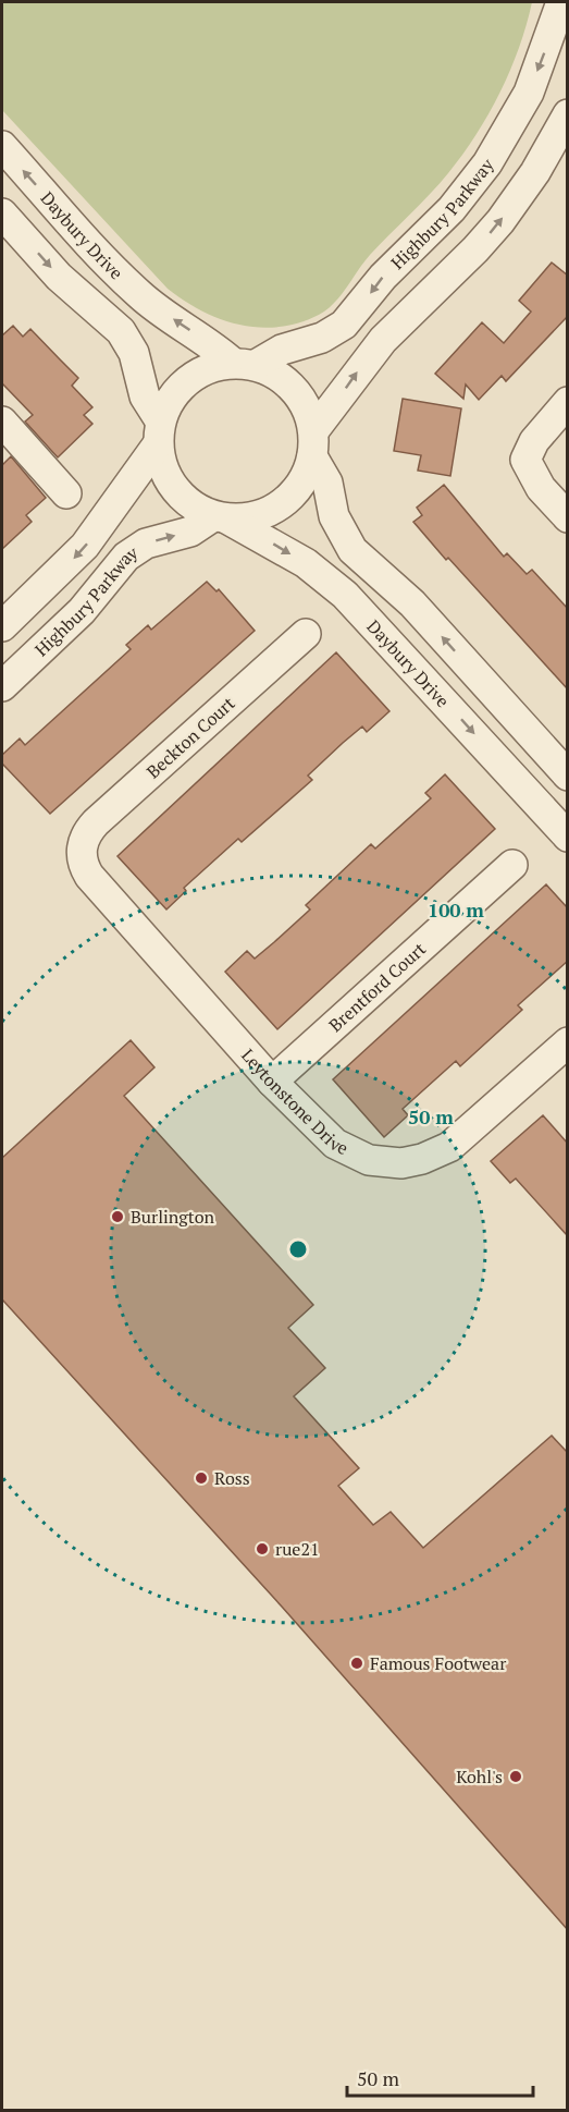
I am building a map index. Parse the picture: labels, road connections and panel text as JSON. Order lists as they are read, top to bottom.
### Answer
{
  "streets": {
    "street": [
      "Highbury Parkway",
      "Daybury Drive",
      "Beckton Court",
      "Brentford Court",
      "Leytonstone Drive"
    ]
  },
  "crossings": [
    ["Highbury Parkway", "Daybury Drive"],
    ["Beckton Court", "Leytonstone Drive"],
    ["Brentford Court", "Leytonstone Drive"]
  ],
  "places": [
    "Burlington",
    "Ross",
    "rue21",
    "Famous Footwear",
    "Kohl's"
  ],
  "scale_bar": "50 m",
  "rings": ["100 m", "50 m"]
}
